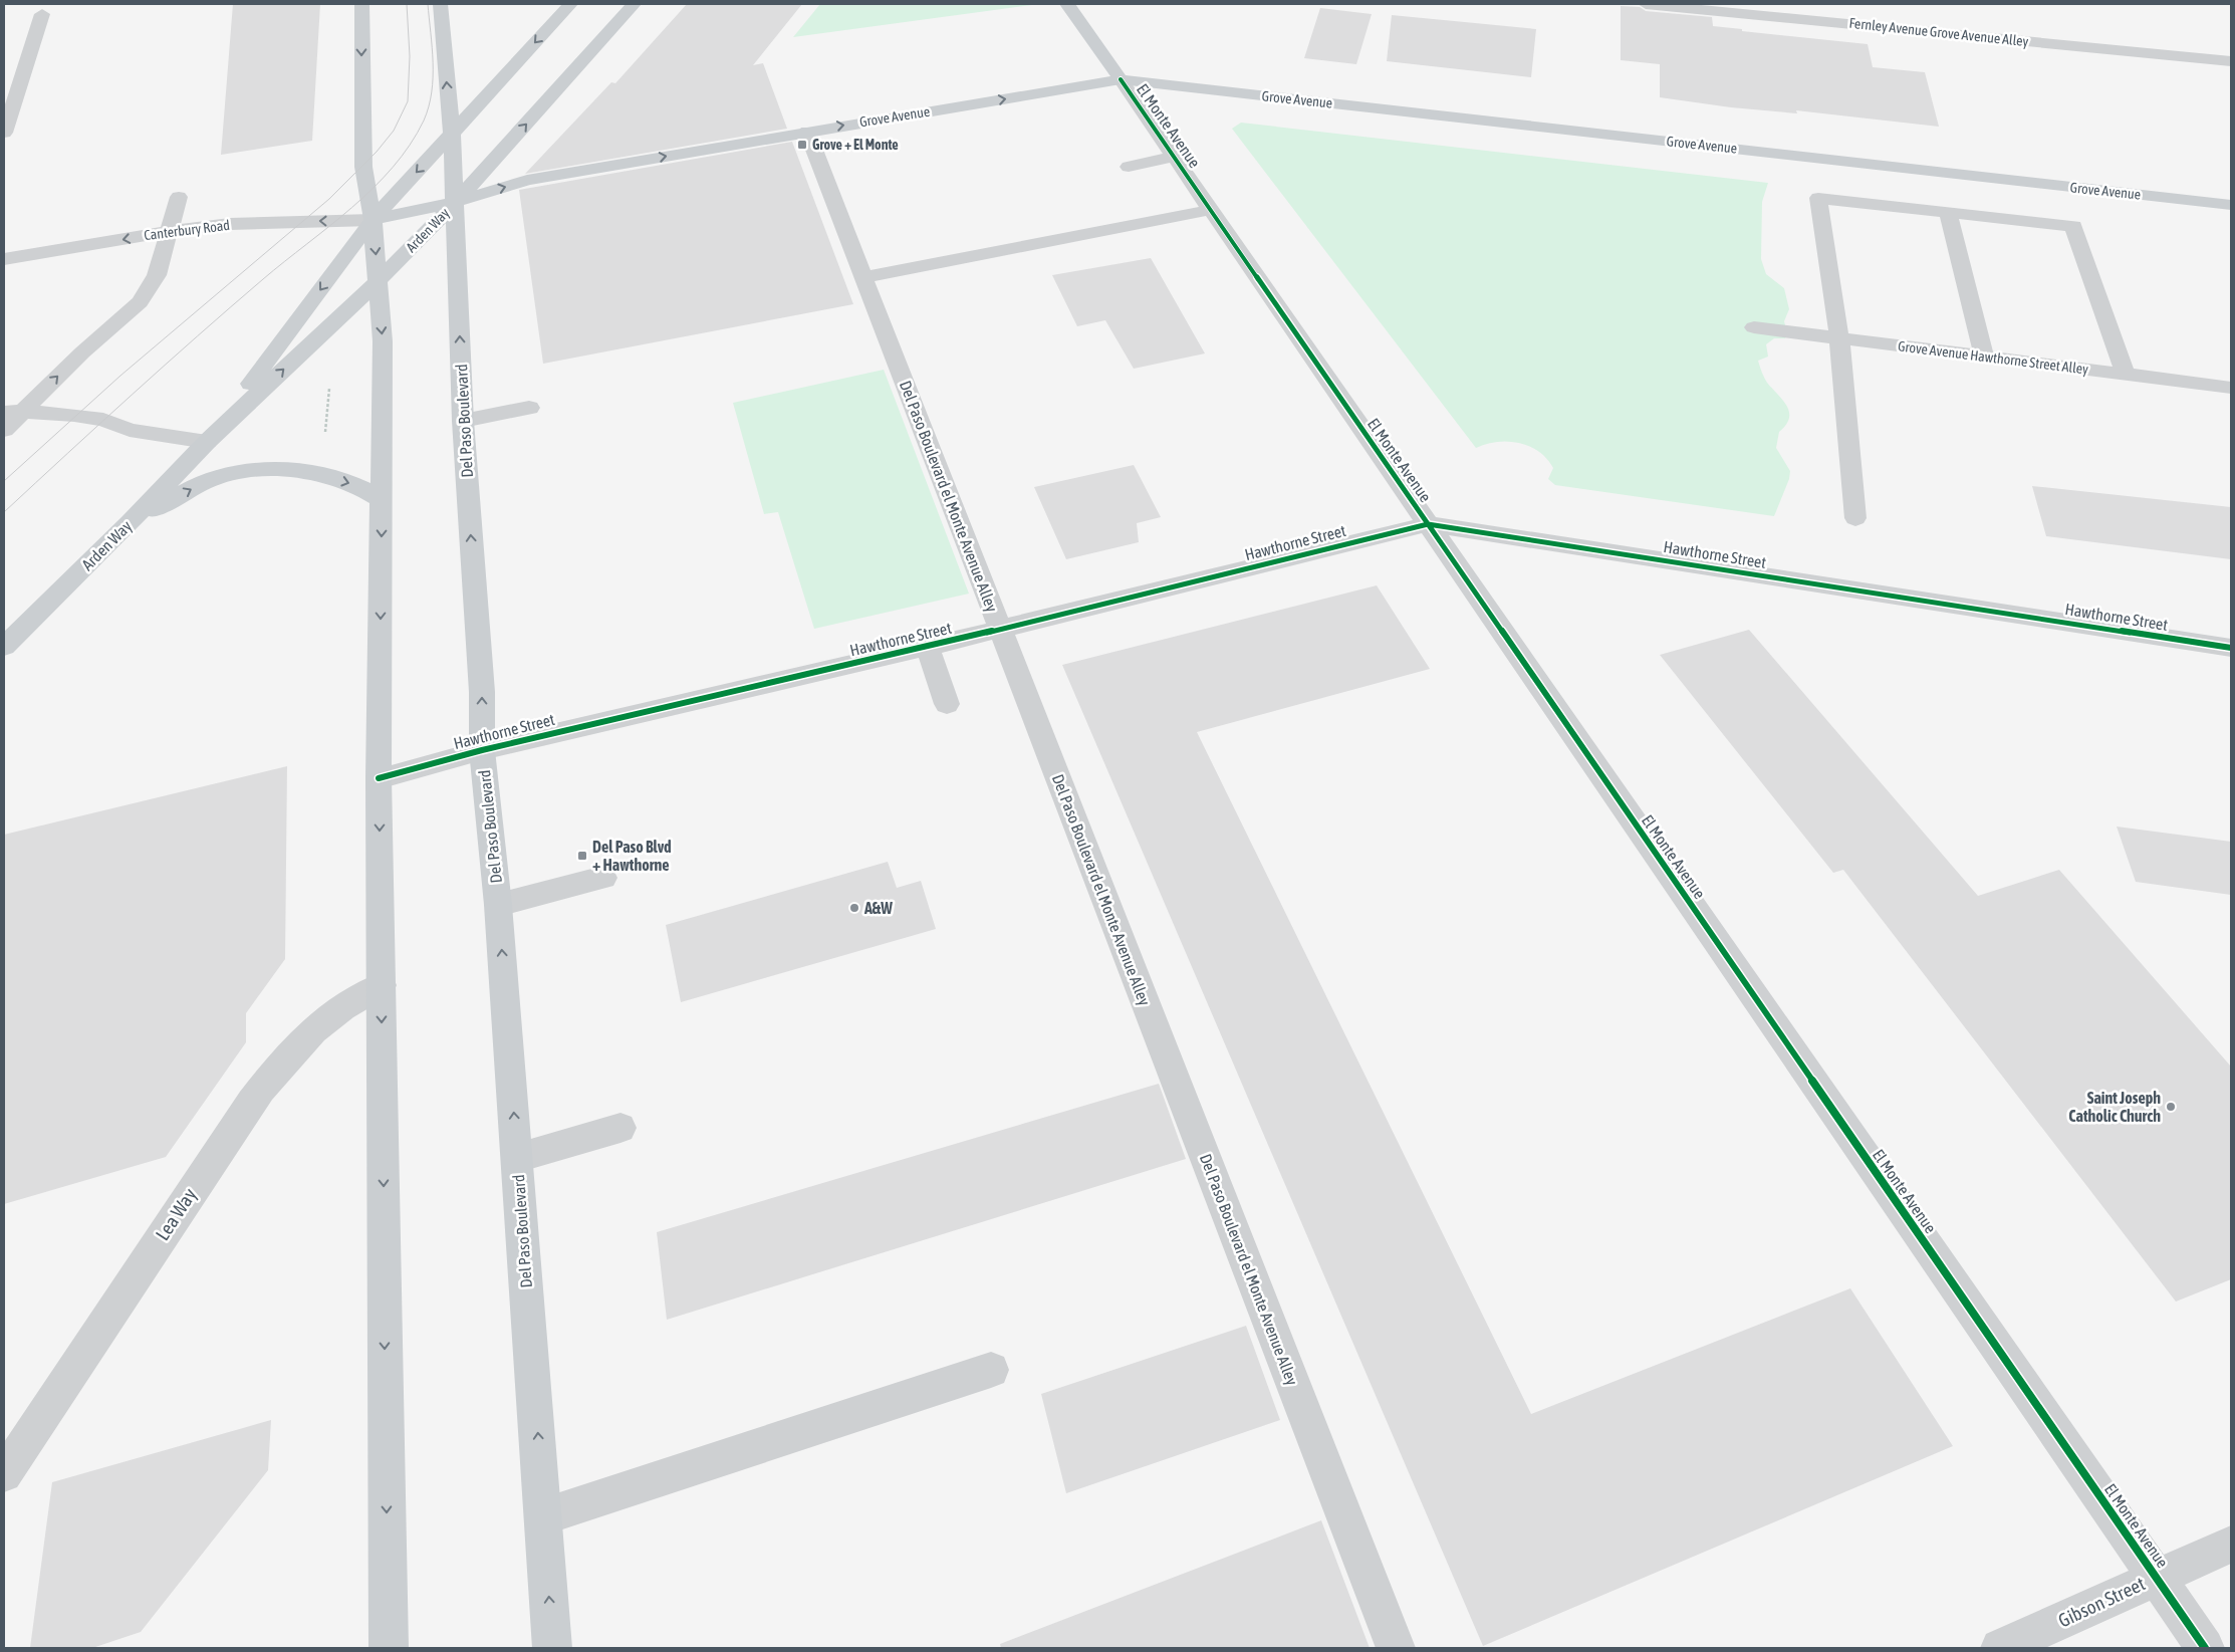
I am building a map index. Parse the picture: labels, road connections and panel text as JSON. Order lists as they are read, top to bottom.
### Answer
{
  "streets": {
    "main road": [
      "Grove Avenue",
      "El Monte Avenue",
      "Arden Way",
      "Del Paso Boulevard"
    ],
    "street": [
      "Fernley Avenue Grove Avenue Alley",
      "Canterbury Road",
      "Grove Avenue Hawthorne Street Alley",
      "Del Paso Boulevard el Monte Avenue Alley",
      "Hawthorne Street",
      "Lea Way",
      "Gibson Street"
    ]
  },
  "crossings": [
    ["Grove Avenue", "El Monte Avenue"],
    ["Grove Avenue", "Canterbury Road"],
    ["Grove Avenue", "Arden Way"],
    ["Grove Avenue", "Del Paso Boulevard"],
    ["Grove Avenue", "Del Paso Boulevard el Monte Avenue Alley"],
    ["El Monte Avenue", "Hawthorne Street"],
    ["El Monte Avenue", "Gibson Street"],
    ["Canterbury Road", "Arden Way"],
    ["Arden Way", "Del Paso Boulevard"],
    ["Del Paso Boulevard", "Hawthorne Street"],
    ["Del Paso Boulevard el Monte Avenue Alley", "Hawthorne Street"]
  ],
  "one_way": ["Grove Avenue"],
  "places": {
    "transit": ["Grove + El Monte", "Del Paso Blvd + Hawthorne"],
    "other": ["A&W", "Saint Joseph Catholic Church"]
  }
}
